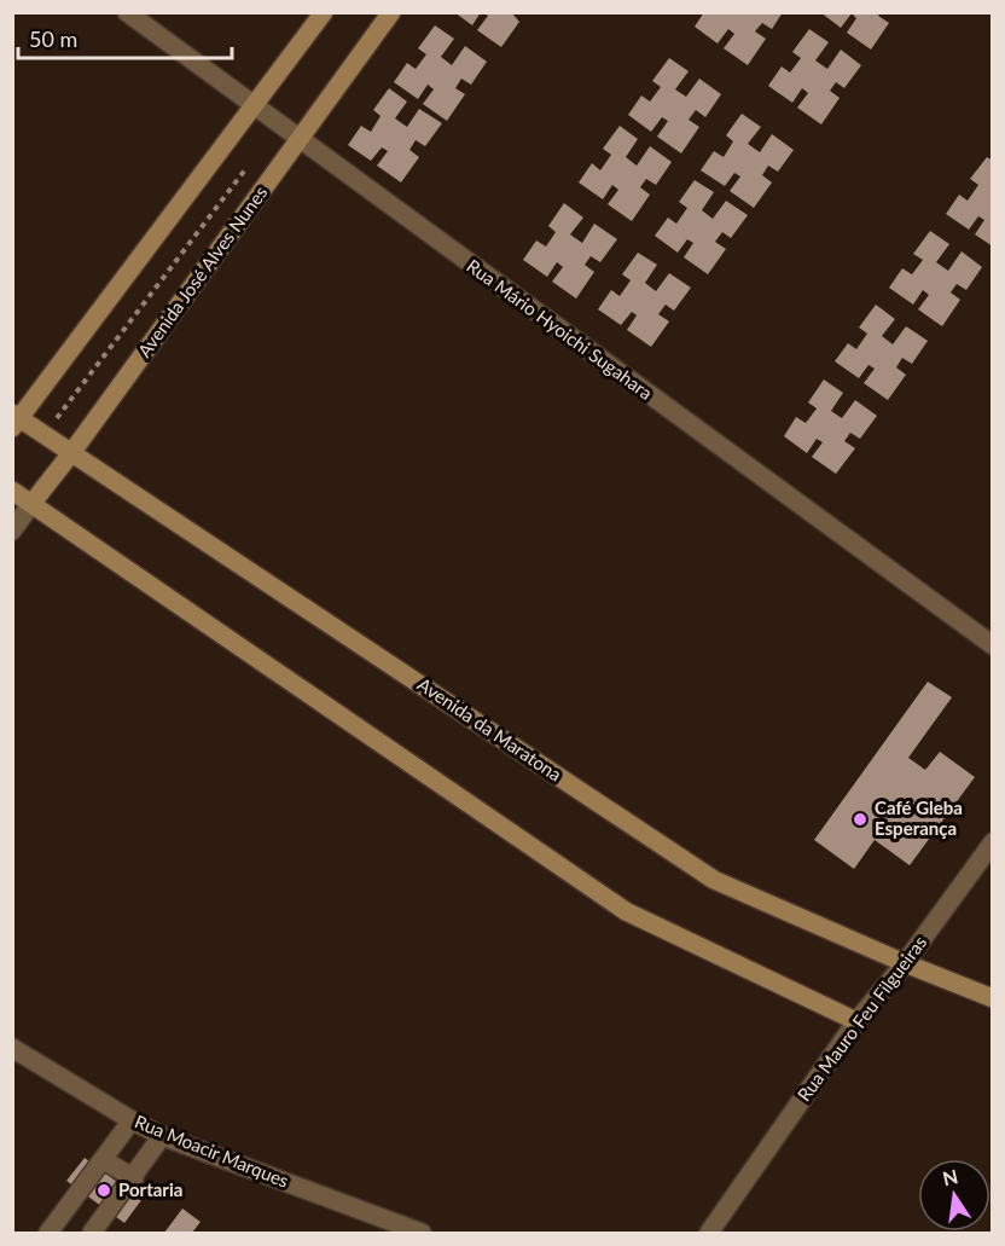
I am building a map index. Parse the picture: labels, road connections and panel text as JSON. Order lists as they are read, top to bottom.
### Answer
{
  "streets": {
    "street": [
      "Avenida José Alves Nunes",
      "Rua Mário Hyoichi Sugahara",
      "Avenida da Maratona",
      "Rua Mauro Feu Filgueiras",
      "Rua Moacir Marques"
    ]
  },
  "crossings": [
    ["Avenida José Alves Nunes", "Rua Mário Hyoichi Sugahara"],
    ["Avenida José Alves Nunes", "Avenida da Maratona"],
    ["Avenida da Maratona", "Rua Mauro Feu Filgueiras"]
  ],
  "places": ["Café Gleba Esperança", "Portaria"],
  "scale_bar": "50 m",
  "north": "top"
}
